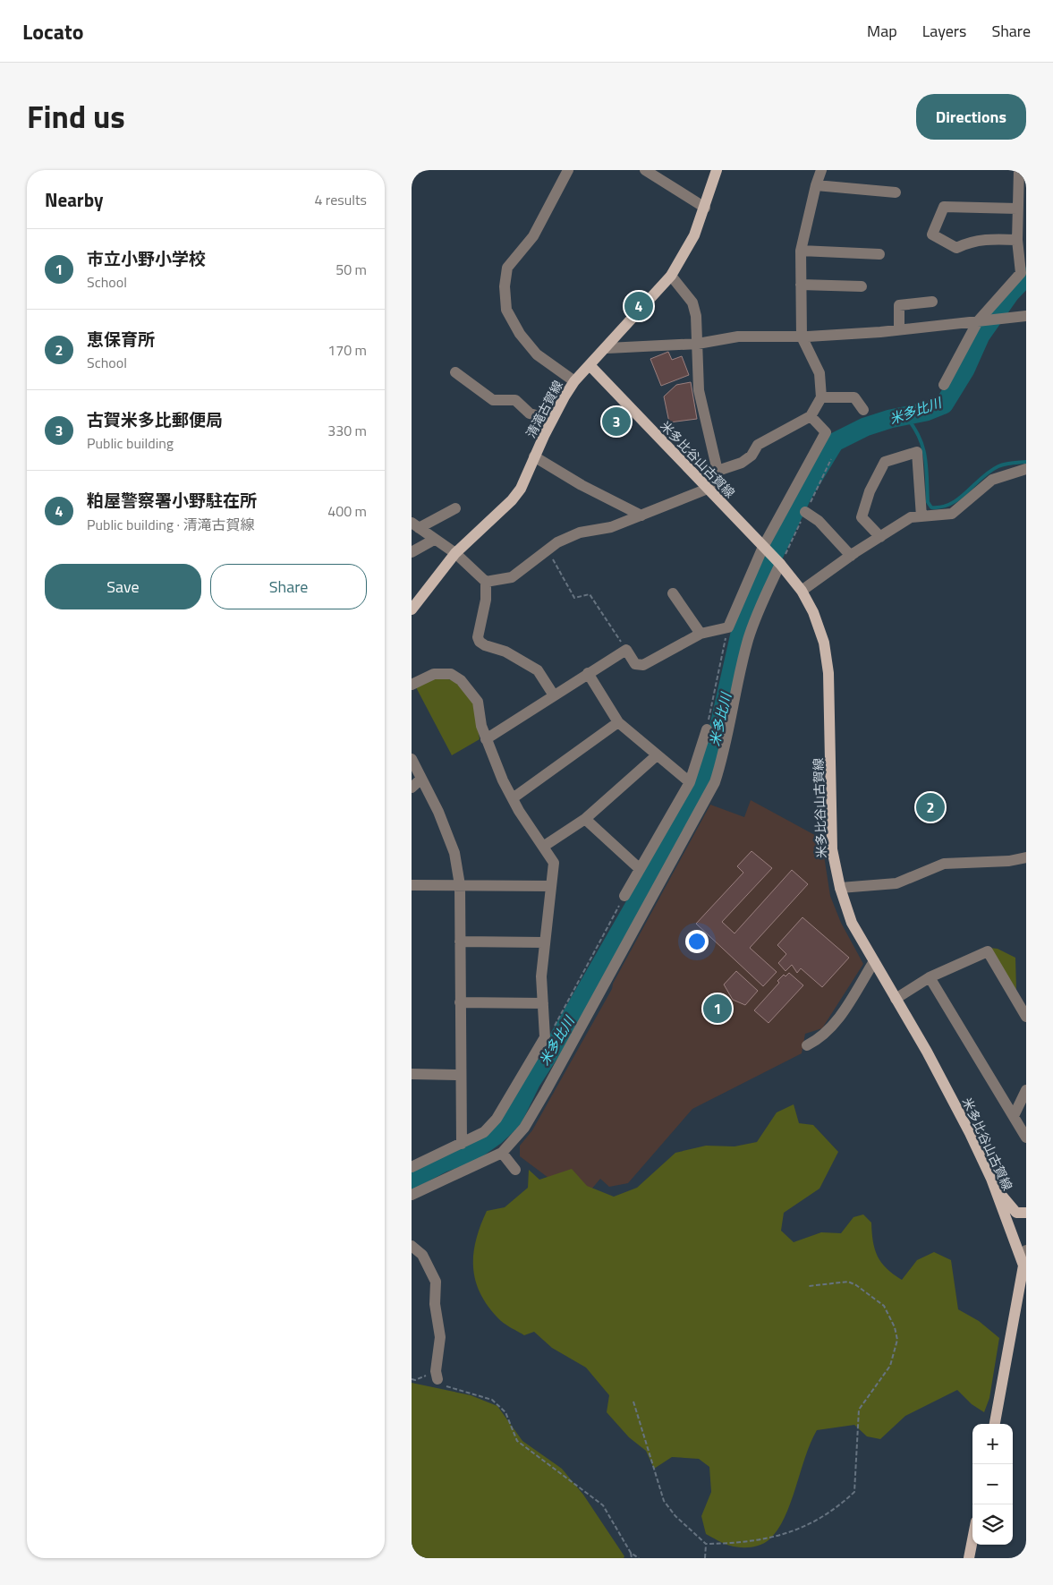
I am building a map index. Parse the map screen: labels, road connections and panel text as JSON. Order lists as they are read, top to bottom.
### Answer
{
  "streets": {
    "main road": ["清滝古賀線", "米多比谷山古賀線"]
  },
  "crossings": [
    ["清滝古賀線", "米多比谷山古賀線"]
  ],
  "water": ["米多比川"],
  "page": {
    "header": "Locato",
    "nav": ["Map", "Layers", "Share"],
    "title": "Find us",
    "buttons": [
      "Directions",
      ["Save", "Share"]
    ],
    "heading": ["Nearby", "4 results"],
    "list": [
      {
        "mark": "1",
        "name": "市立小野小学校",
        "note": "School",
        "value": "50 m"
      },
      {
        "mark": "2",
        "name": "恵保育所",
        "note": "School",
        "value": "170 m"
      },
      {
        "mark": "3",
        "name": "古賀米多比郵便局",
        "note": "Public building",
        "value": "330 m"
      },
      {
        "mark": "4",
        "name": "粕屋警察署小野駐在所",
        "note": "Public building · 清滝古賀線",
        "value": "400 m"
      }
    ],
    "pins": [
      "4",
      "3",
      "2",
      "1"
    ],
    "map_buttons": ["+", "−"]
  }
}
